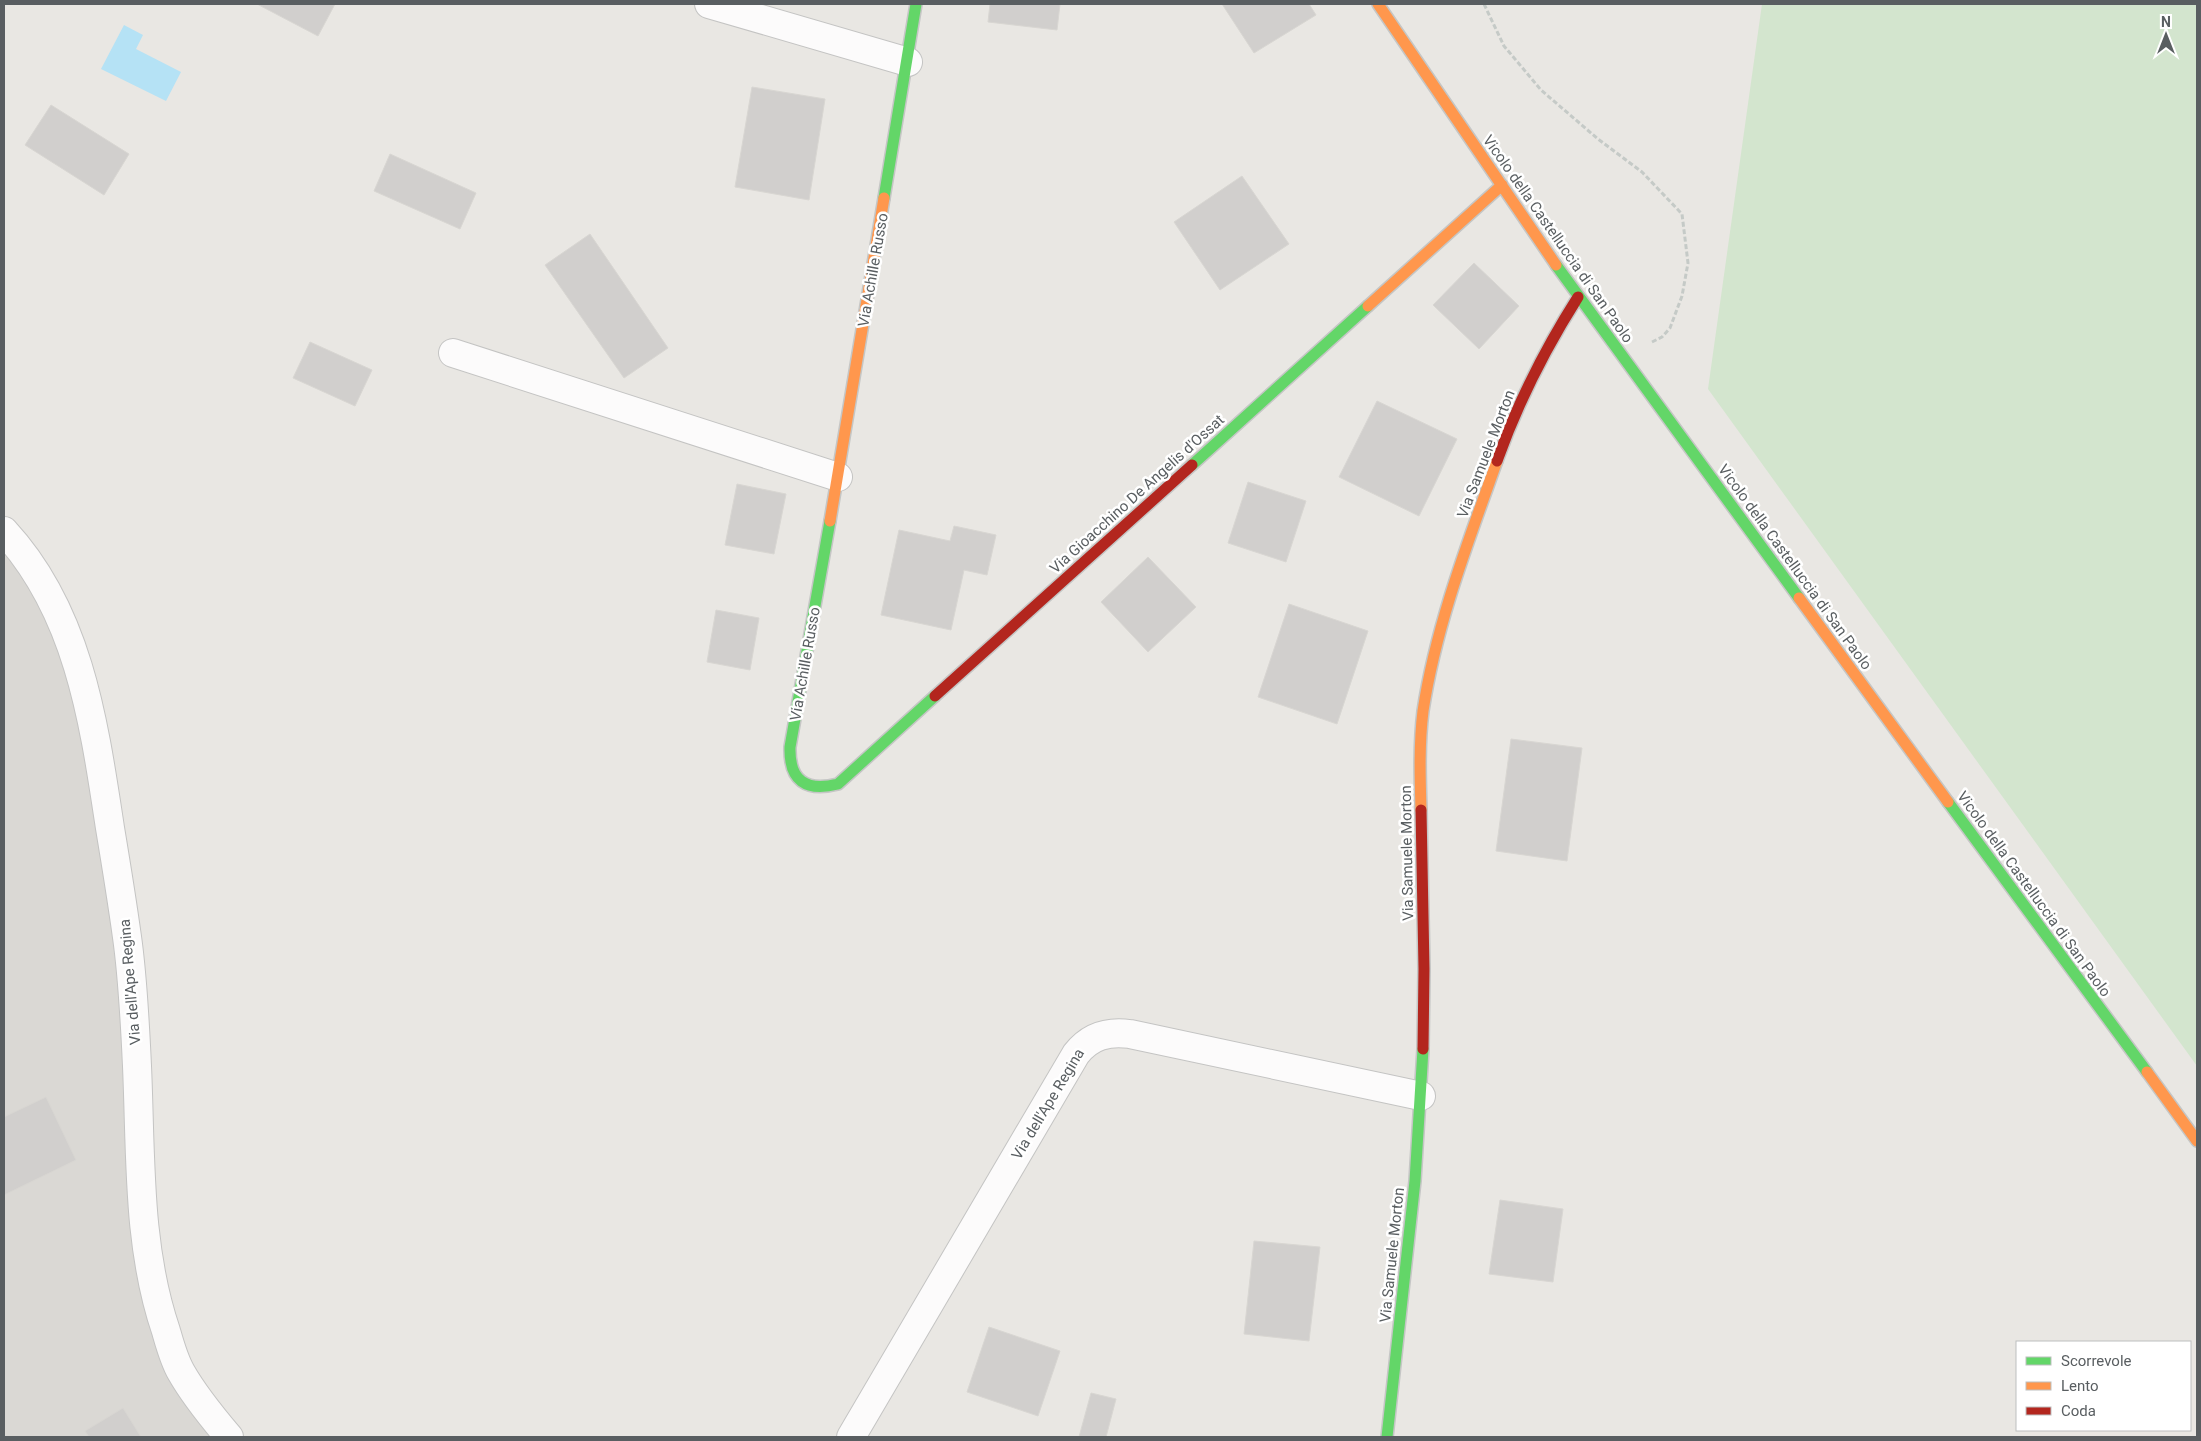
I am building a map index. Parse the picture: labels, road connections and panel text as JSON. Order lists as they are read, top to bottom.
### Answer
{
  "streets": {
    "street": [
      "Vicolo della Castelluccia di San Paolo",
      "Via Achille Russo",
      "Via Samuele Morton",
      "Via Gioacchino De Angelis d'Ossat",
      "Via dell'Ape Regina"
    ]
  },
  "crossings": [
    ["Vicolo della Castelluccia di San Paolo", "Via Samuele Morton"],
    ["Vicolo della Castelluccia di San Paolo", "Via Gioacchino De Angelis d'Ossat"],
    ["Via Achille Russo", "Via Gioacchino De Angelis d'Ossat"],
    ["Via Samuele Morton", "Via dell'Ape Regina"]
  ],
  "legend": ["Scorrevole", "Lento", "Coda"],
  "north": "top"
}
